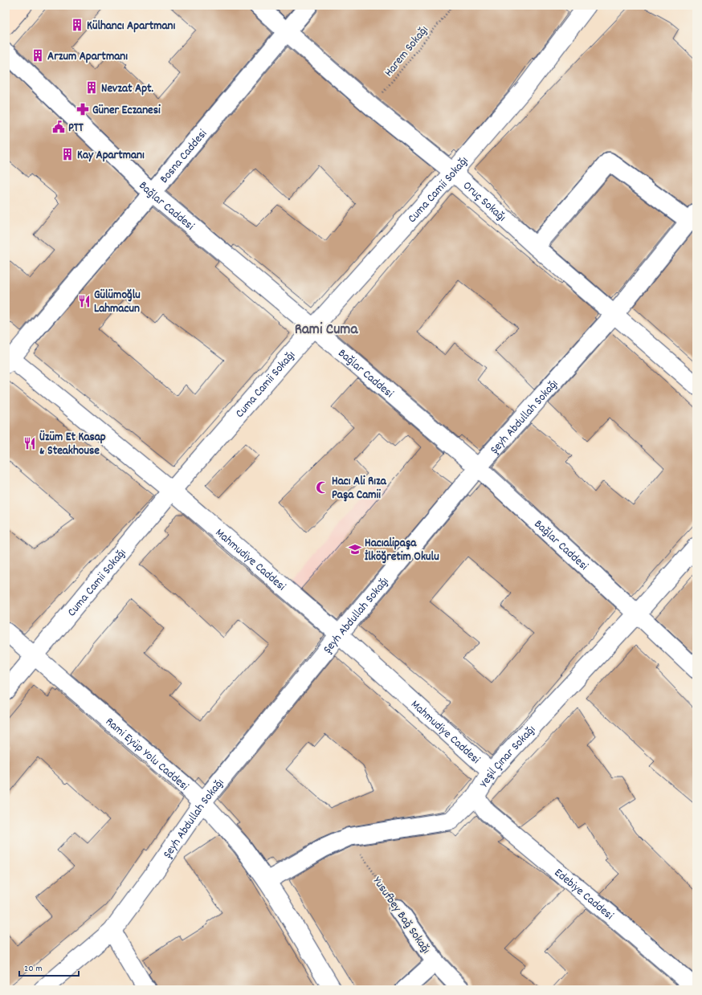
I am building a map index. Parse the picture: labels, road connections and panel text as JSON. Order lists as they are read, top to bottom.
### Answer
{
  "streets": {
    "street": [
      "Bosna Caddesi",
      "Cuma Camii Sokağı",
      "Oruç Sokağı",
      "Bağlar Caddesi",
      "Şeyh Abdullah Sokağı",
      "Mahmudiye Caddesi",
      "Rami Eyüp Yolu Caddesi",
      "Yeşil Çınar Sokağı",
      "Edebiye Caddesi",
      "Yusufbey Bağ Sokağı"
    ],
    "path": ["Harem Sokağı"]
  },
  "crossings": [
    ["Harem Sokağı", "Oruç Sokağı"],
    ["Bosna Caddesi", "Oruç Sokağı"],
    ["Bosna Caddesi", "Bağlar Caddesi"],
    ["Bosna Caddesi", "Mahmudiye Caddesi"],
    ["Cuma Camii Sokağı", "Oruç Sokağı"],
    ["Cuma Camii Sokağı", "Bağlar Caddesi"],
    ["Cuma Camii Sokağı", "Mahmudiye Caddesi"],
    ["Cuma Camii Sokağı", "Rami Eyüp Yolu Caddesi"],
    ["Oruç Sokağı", "Şeyh Abdullah Sokağı"],
    ["Bağlar Caddesi", "Şeyh Abdullah Sokağı"],
    ["Bağlar Caddesi", "Yeşil Çınar Sokağı"],
    ["Şeyh Abdullah Sokağı", "Mahmudiye Caddesi"],
    ["Şeyh Abdullah Sokağı", "Rami Eyüp Yolu Caddesi"],
    ["Mahmudiye Caddesi", "Yeşil Çınar Sokağı"],
    ["Rami Eyüp Yolu Caddesi", "Yeşil Çınar Sokağı"],
    ["Yeşil Çınar Sokağı", "Edebiye Caddesi"],
    ["Yeşil Çınar Sokağı", "Yusufbey Bağ Sokağı"]
  ],
  "districts": ["Rami Cuma"],
  "places": {
    "building": [
      "Külhancı Apartmanı",
      "Arzum Apartmanı",
      "Nevzat Apt.",
      "Kay Apartmanı"
    ],
    "pharmacy": ["Güner Eczanesi"],
    "public building": ["PTT"],
    "restaurant": ["Gülümoğlu Lahmacun", "Üzüm Et Kasap & Steakhouse"],
    "mosque": ["Hacı Ali Rıza Paşa Camii"],
    "school or university": ["Hacıalipaşa İlköğretim Okulu"]
  },
  "scale_bar": "20 m"
}
